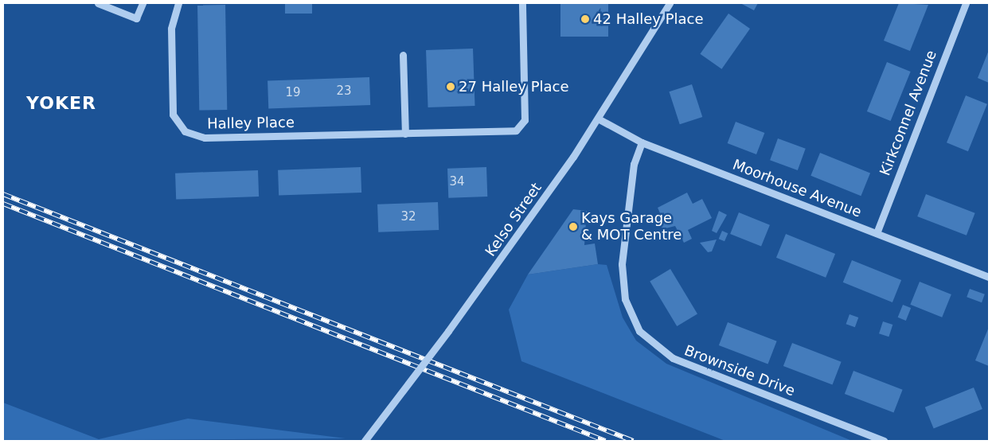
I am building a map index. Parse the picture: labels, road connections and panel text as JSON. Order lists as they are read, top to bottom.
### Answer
{
  "streets": {
    "street": [
      "Kirkconnel Avenue",
      "Halley Place",
      "Moorhouse Avenue",
      "Kelso Street",
      "Brownside Drive"
    ]
  },
  "crossings": [
    ["Kirkconnel Avenue", "Moorhouse Avenue"],
    ["Moorhouse Avenue", "Kelso Street"],
    ["Moorhouse Avenue", "Brownside Drive"]
  ],
  "districts": ["YOKER"],
  "places": ["42 Halley Place", "27 Halley Place", "Kays Garage & MOT Centre"],
  "house_numbers": [
    "23",
    "19",
    "34",
    "32"
  ]
}
